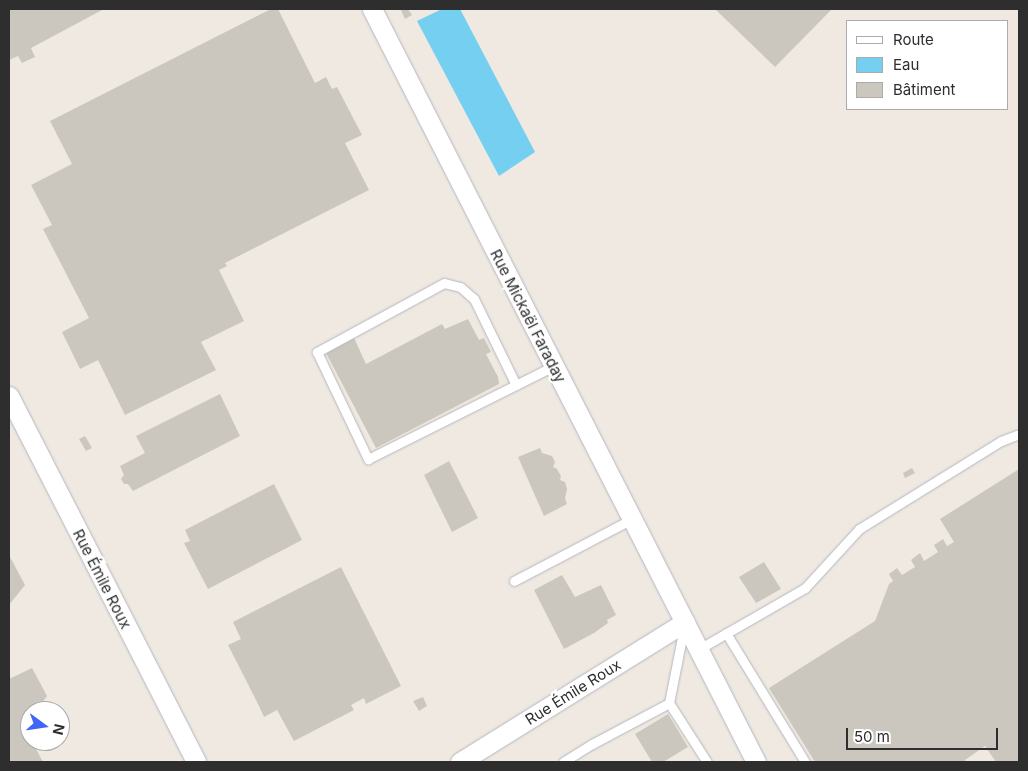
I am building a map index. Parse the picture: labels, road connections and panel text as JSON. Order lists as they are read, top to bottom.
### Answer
{
  "streets": {
    "street": ["Rue Mickaël Faraday", "Rue Émile Roux"]
  },
  "crossings": [
    ["Rue Mickaël Faraday", "Rue Émile Roux"]
  ],
  "legend": ["Route", "Eau", "Bâtiment"],
  "scale_bar": "50 m",
  "north": "right"
}
